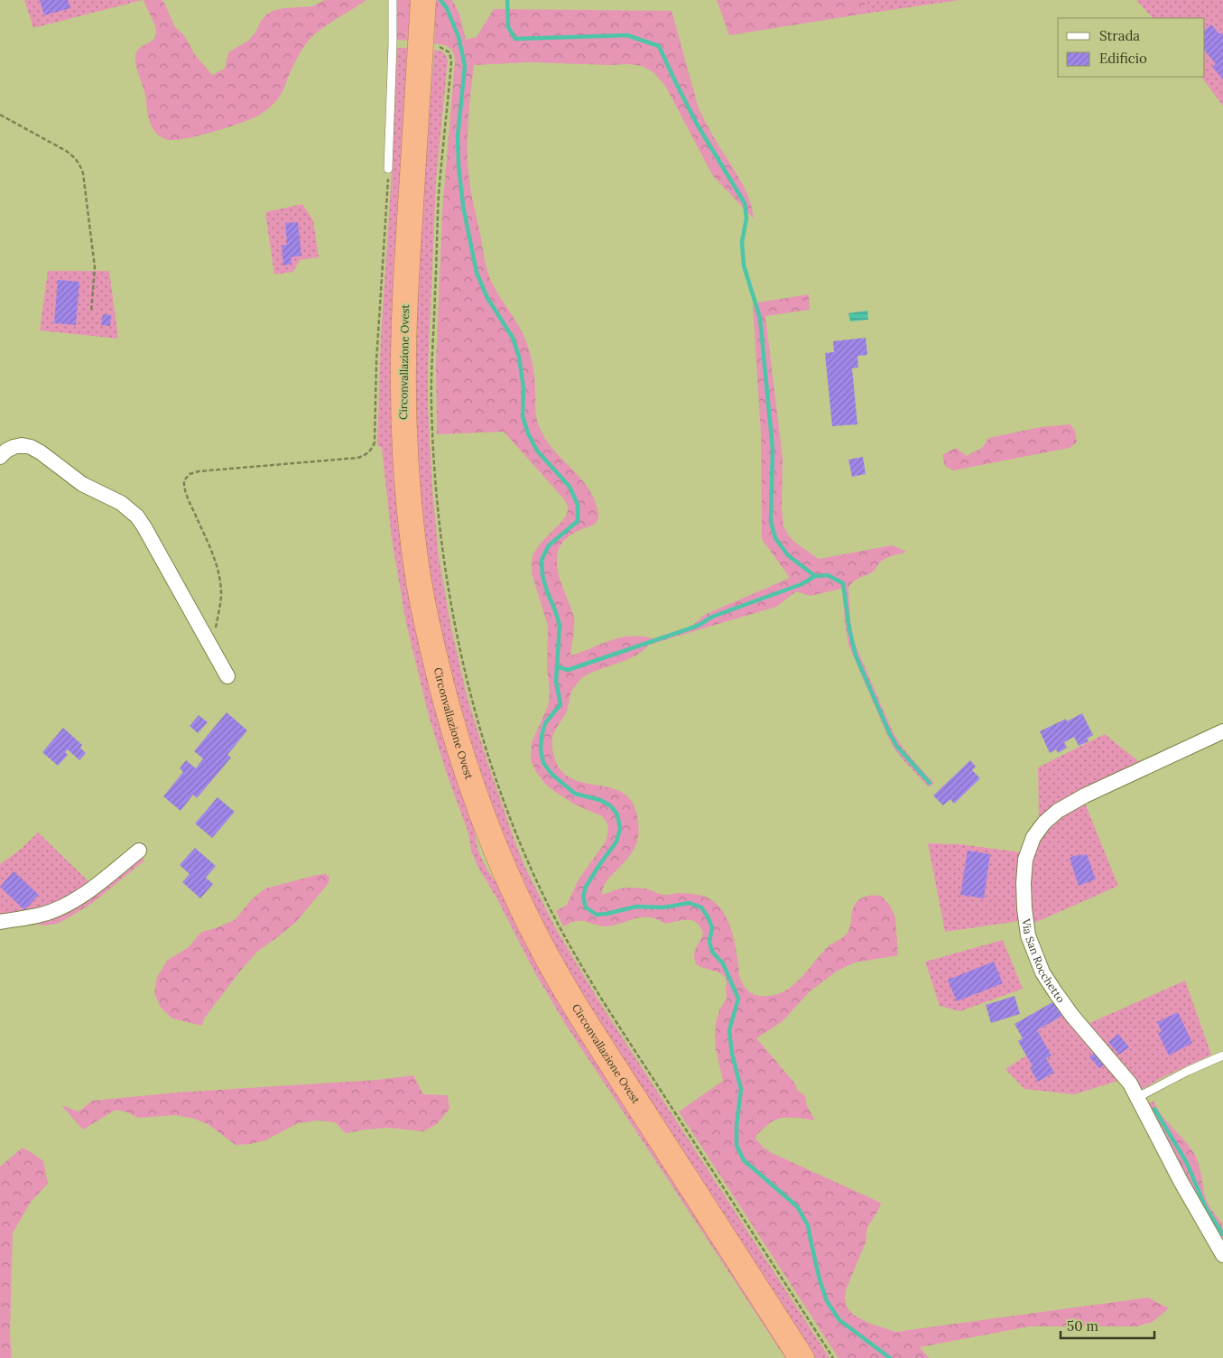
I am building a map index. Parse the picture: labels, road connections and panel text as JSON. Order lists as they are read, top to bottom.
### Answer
{
  "streets": {
    "highway": ["Circonvallazione Ovest"],
    "street": ["Via San Rocchetto"]
  },
  "legend": ["Strada", "Edificio"],
  "scale_bar": "50 m"
}
